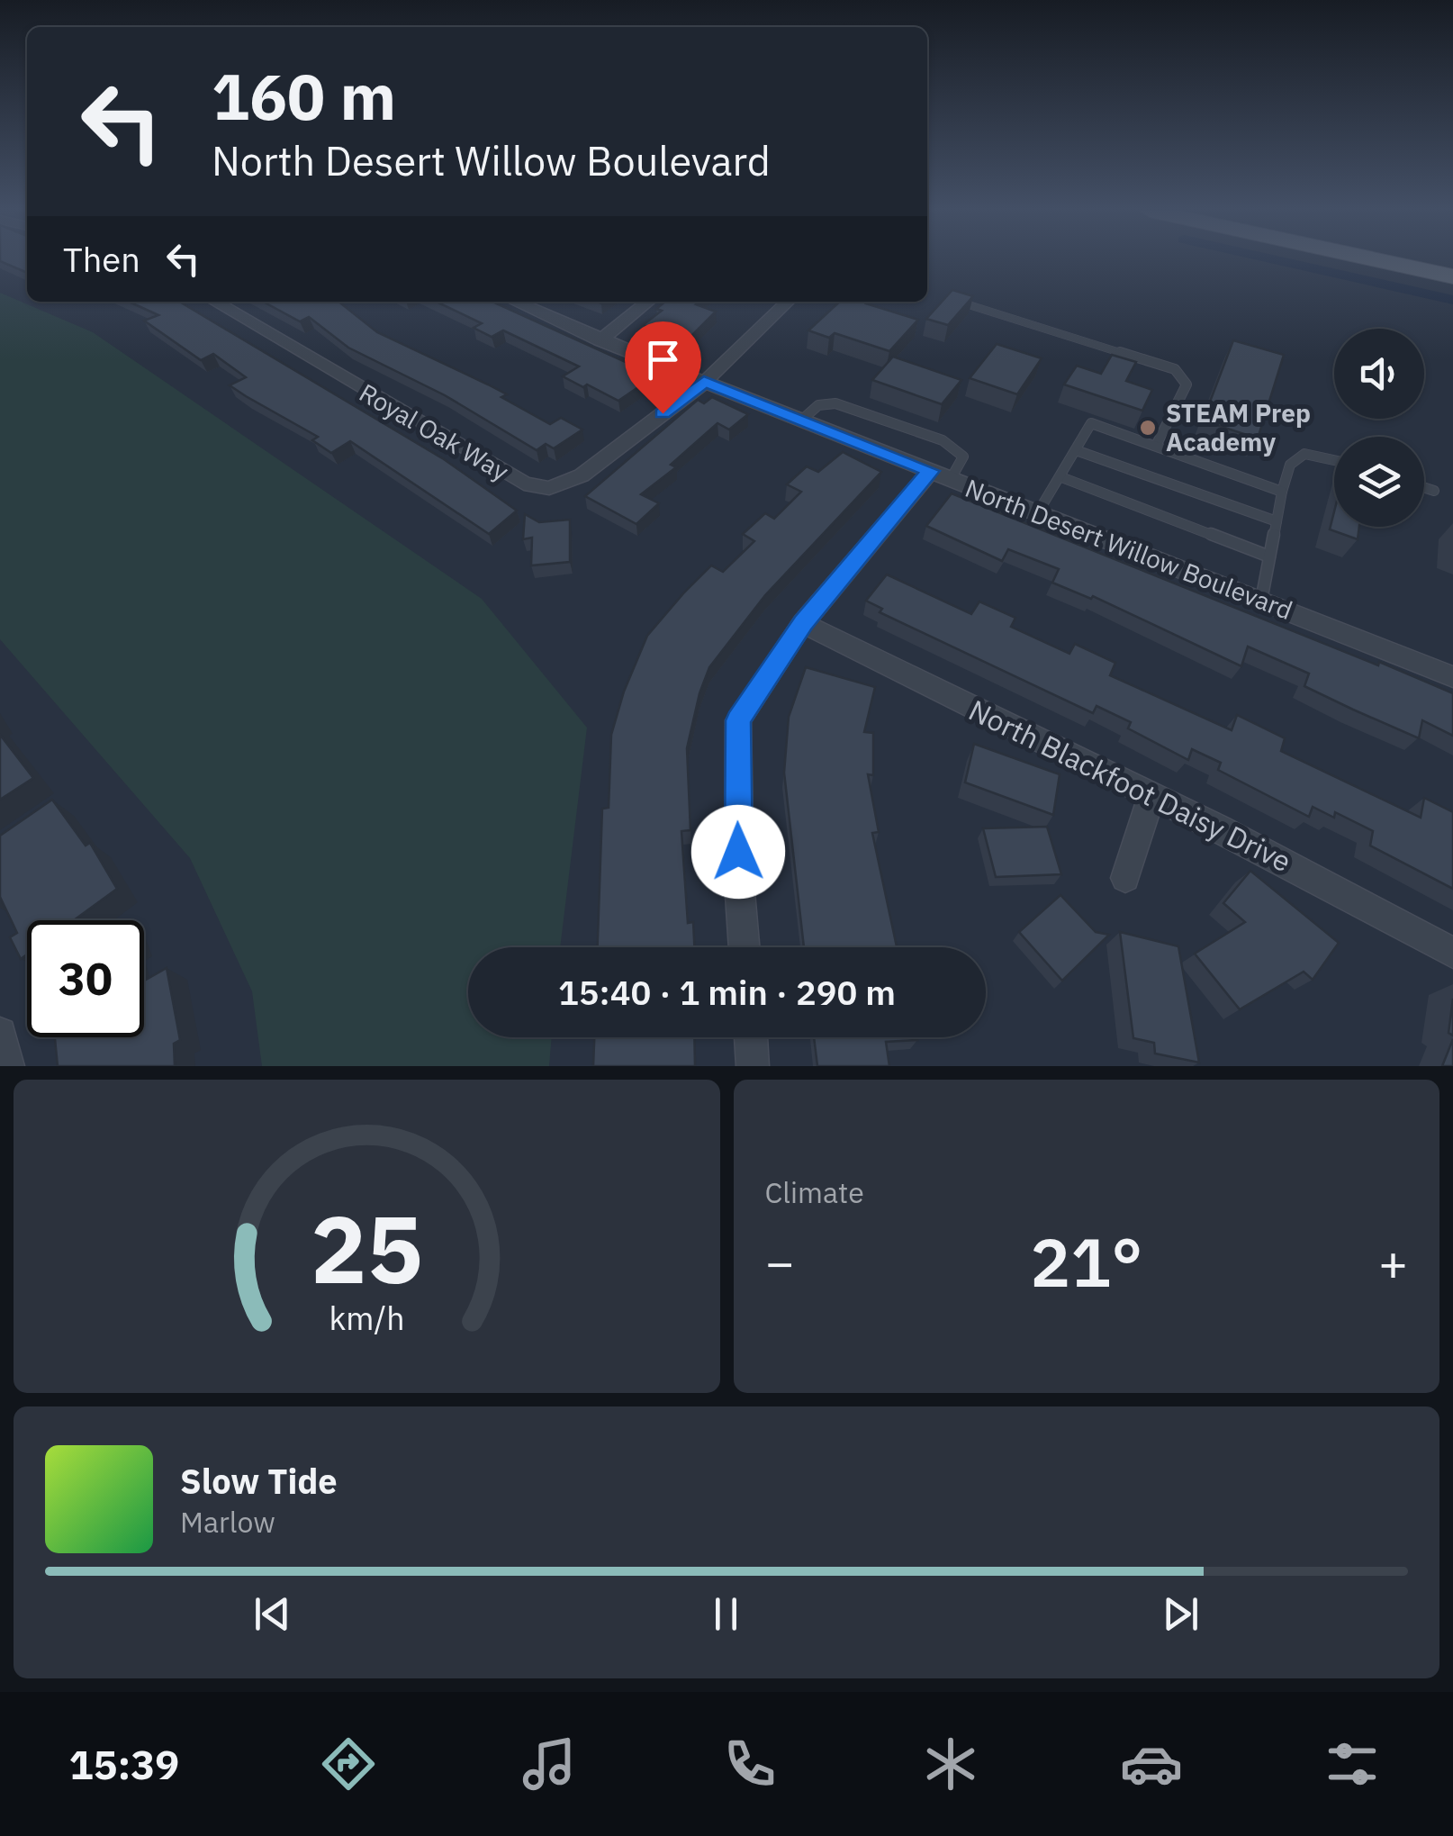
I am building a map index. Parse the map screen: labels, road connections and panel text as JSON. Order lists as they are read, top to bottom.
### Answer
{
  "streets": {
    "street": ["Royal Oak Way", "North Desert Willow Boulevard", "North Blackfoot Daisy Drive"]
  },
  "crossings": [
    ["Royal Oak Way", "North Desert Willow Boulevard"]
  ],
  "places": ["STEAM Prep Academy"],
  "page": {
    "turn": ["160 m", "North Desert Willow Boulevard"],
    "then": "Then",
    "limit": "30",
    "trip": "15:40 · 1 min · 290 m",
    "tile": "Climate",
    "heat": ["−", "21°", "+"],
    "song": ["Slow Tide", "Marlow"],
    "tabs": "15:39",
    "gauge": ["25", "km/h"]
  }
}
